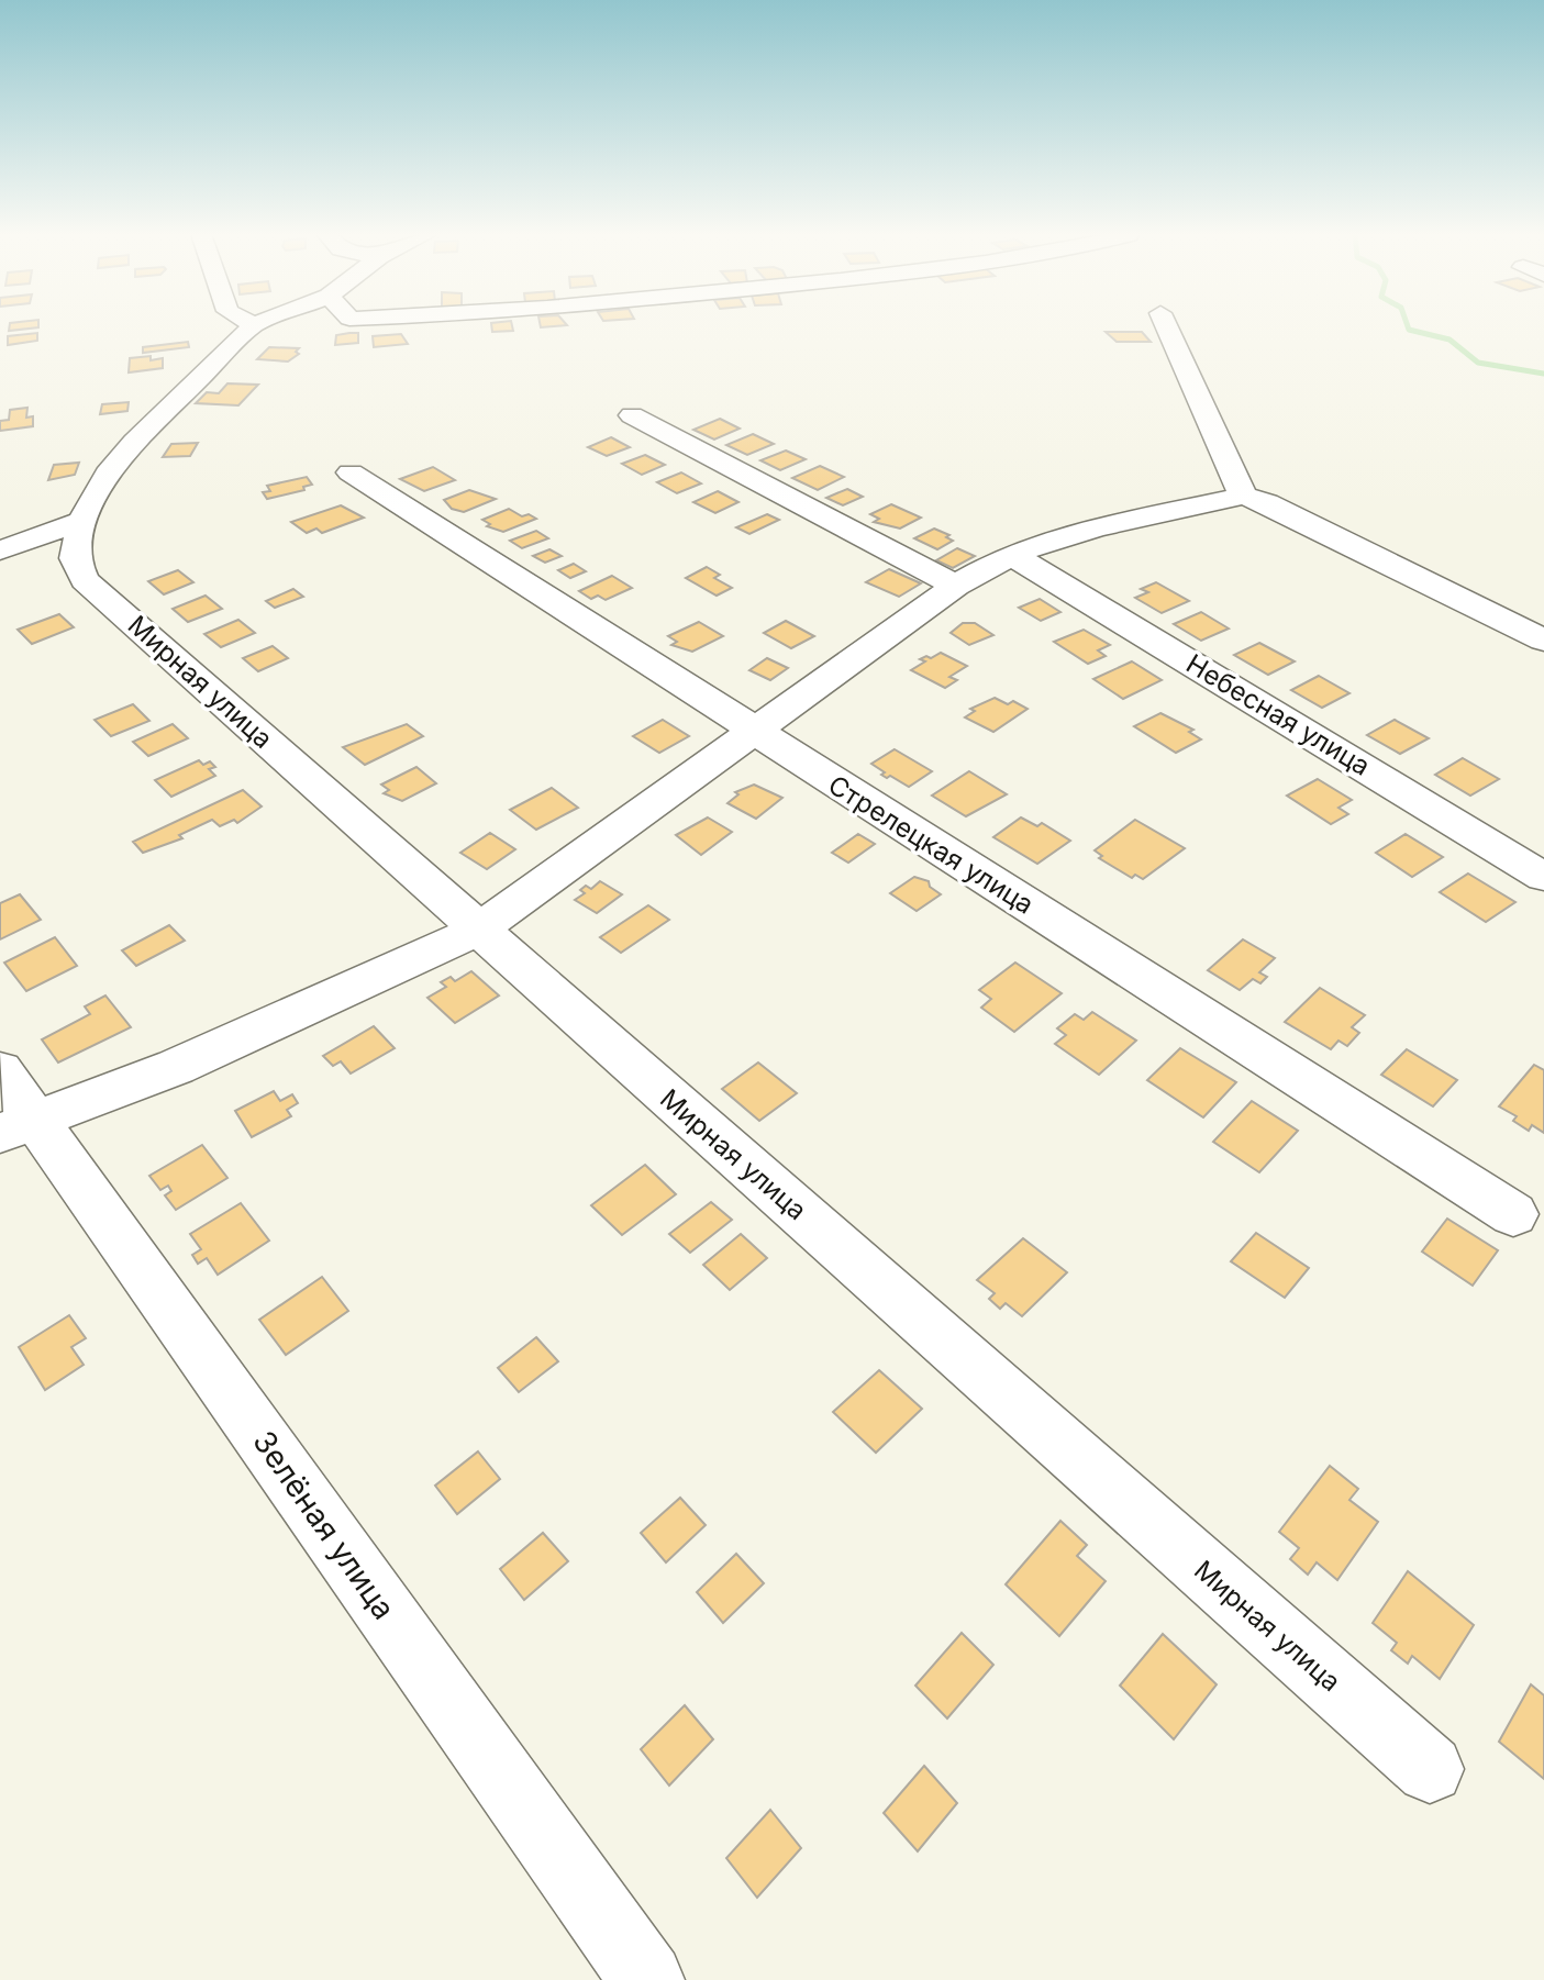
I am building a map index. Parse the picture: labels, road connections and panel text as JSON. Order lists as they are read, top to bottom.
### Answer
{
  "streets": {
    "street": [
      "Мирная улица",
      "Небесная улица",
      "Стрелецкая улица",
      "Зелёная улица"
    ]
  }
}
